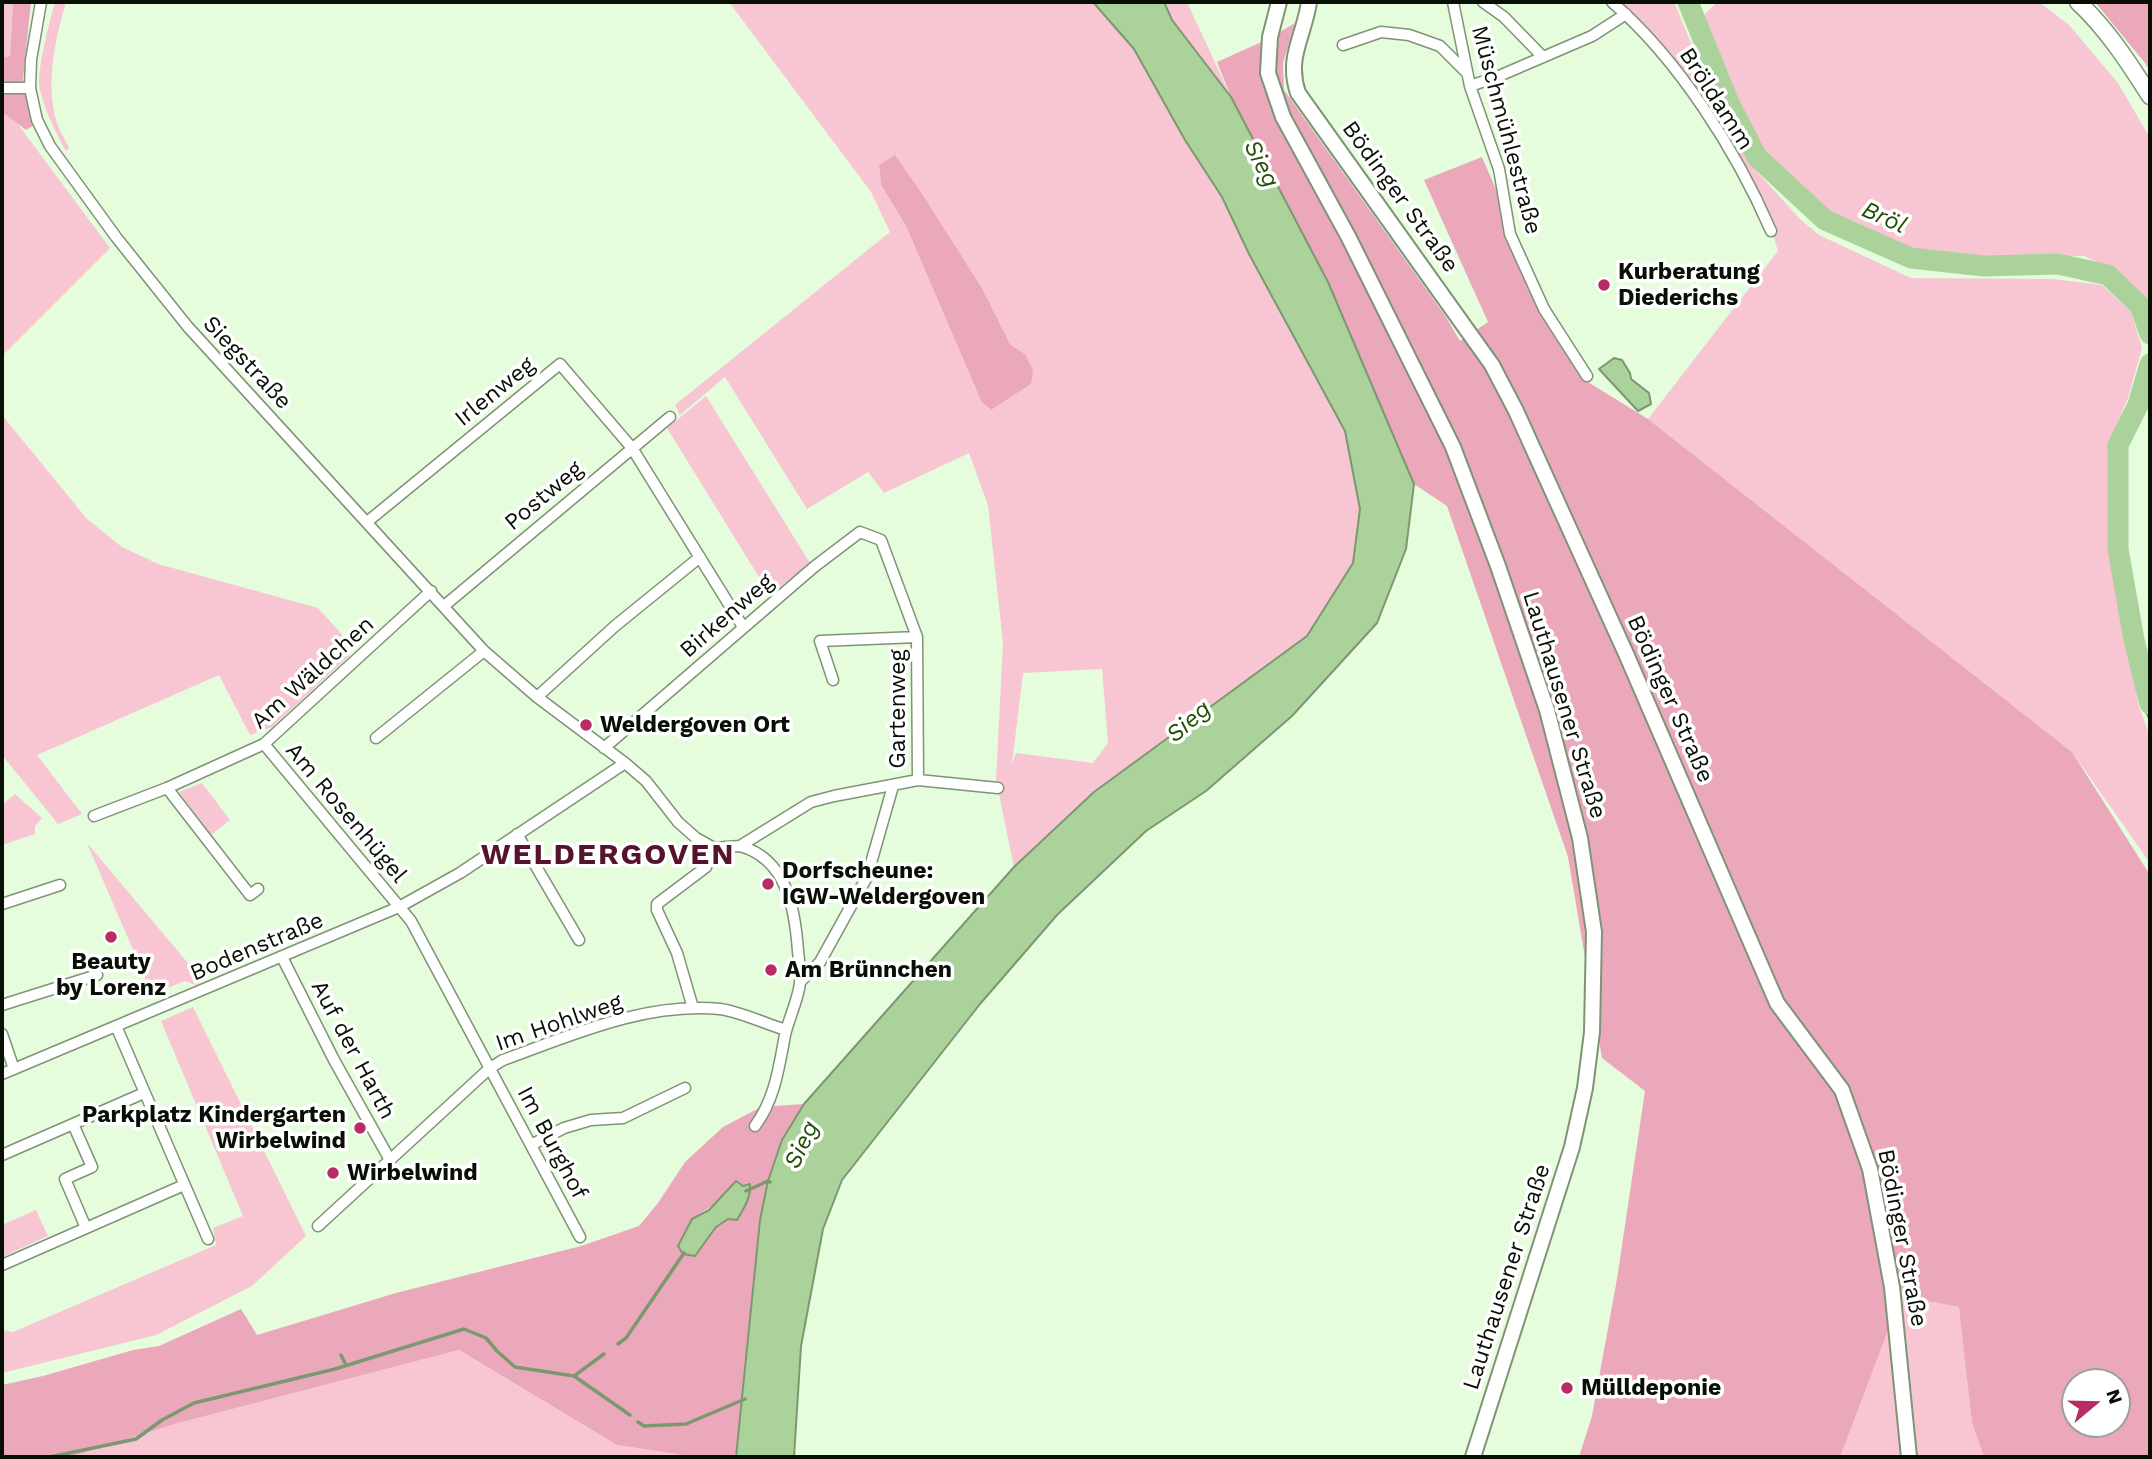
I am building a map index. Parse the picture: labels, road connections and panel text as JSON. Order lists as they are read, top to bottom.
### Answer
{
  "streets": {
    "street": [
      "Bröldamm",
      "Müschmühlestraße",
      "Bödinger Straße",
      "Siegstraße",
      "Irlenweg",
      "Postweg",
      "Birkenweg",
      "Am Wäldchen",
      "Lauthausener Straße",
      "Gartenweg",
      "Am Rosenhügel",
      "Bodenstraße",
      "Im Hohlweg",
      "Auf der Harth",
      "Im Burghof"
    ]
  },
  "crossings": [
    ["Siegstraße", "Irlenweg"],
    ["Siegstraße", "Postweg"],
    ["Siegstraße", "Birkenweg"],
    ["Siegstraße", "Am Wäldchen"],
    ["Siegstraße", "Bodenstraße"],
    ["Irlenweg", "Postweg"],
    ["Irlenweg", "Birkenweg"],
    ["Birkenweg", "Gartenweg"],
    ["Am Wäldchen", "Am Rosenhügel"],
    ["Am Rosenhügel", "Bodenstraße"],
    ["Am Rosenhügel", "Im Hohlweg"],
    ["Am Rosenhügel", "Im Burghof"],
    ["Bodenstraße", "Auf der Harth"],
    ["Im Hohlweg", "Auf der Harth"],
    ["Im Hohlweg", "Im Burghof"]
  ],
  "districts": ["WELDERGOVEN"],
  "water": ["Sieg", "Bröl"],
  "places": [
    "Kurberatung Diederichs",
    "Weldergoven Ort",
    "Dorfscheune: IGW-Weldergoven",
    "Beauty by Lorenz",
    "Am Brünnchen",
    "Parkplatz Kindergarten Wirbelwind",
    "Wirbelwind",
    "Mülldeponie"
  ],
  "north": "right"
}
